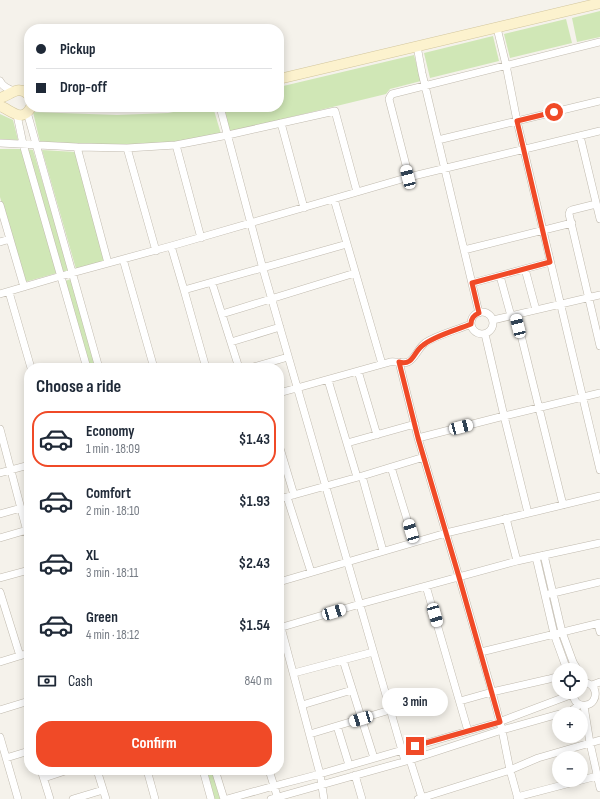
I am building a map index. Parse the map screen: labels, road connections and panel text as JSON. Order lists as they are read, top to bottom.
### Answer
{
  "page": {
    "banner": ["Pickup", "Drop-off"],
    "heading": "Choose a ride",
    "list": [
      {
        "name": "Economy",
        "note": "1 min · 18:09",
        "value": "$1.43"
      },
      {
        "name": "Comfort",
        "note": "2 min · 18:10",
        "value": "$1.93"
      },
      {
        "name": "XL",
        "note": "3 min · 18:11",
        "value": "$2.43"
      },
      {
        "name": "Green",
        "note": "4 min · 18:12",
        "value": "$1.54"
      }
    ],
    "pay": ["Cash", "840 m"],
    "map_buttons": ["+", "−"],
    "bubble": "3 min",
    "buttons": "Confirm"
  }
}
